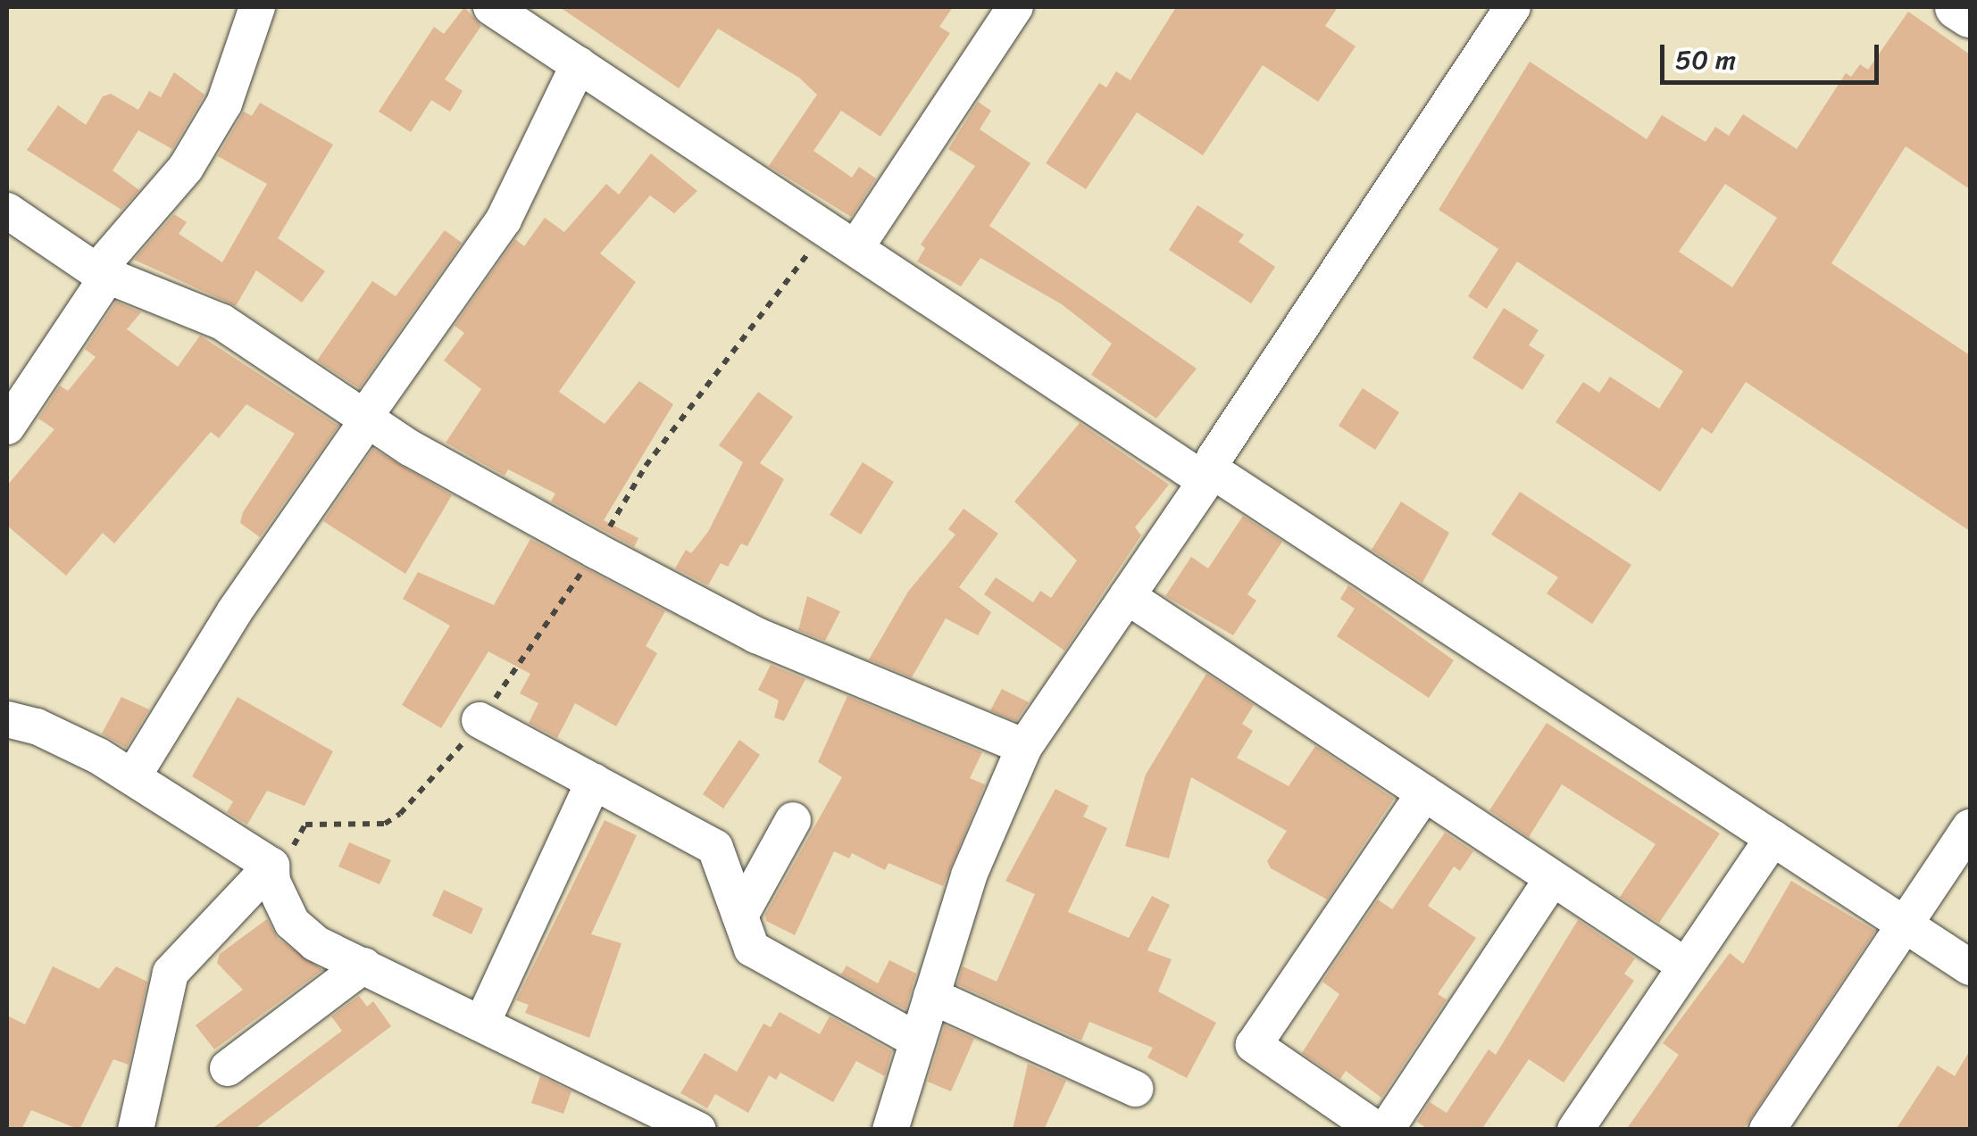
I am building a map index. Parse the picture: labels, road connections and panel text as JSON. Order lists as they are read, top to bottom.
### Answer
{
  "scale_bar": "50 m"
}
